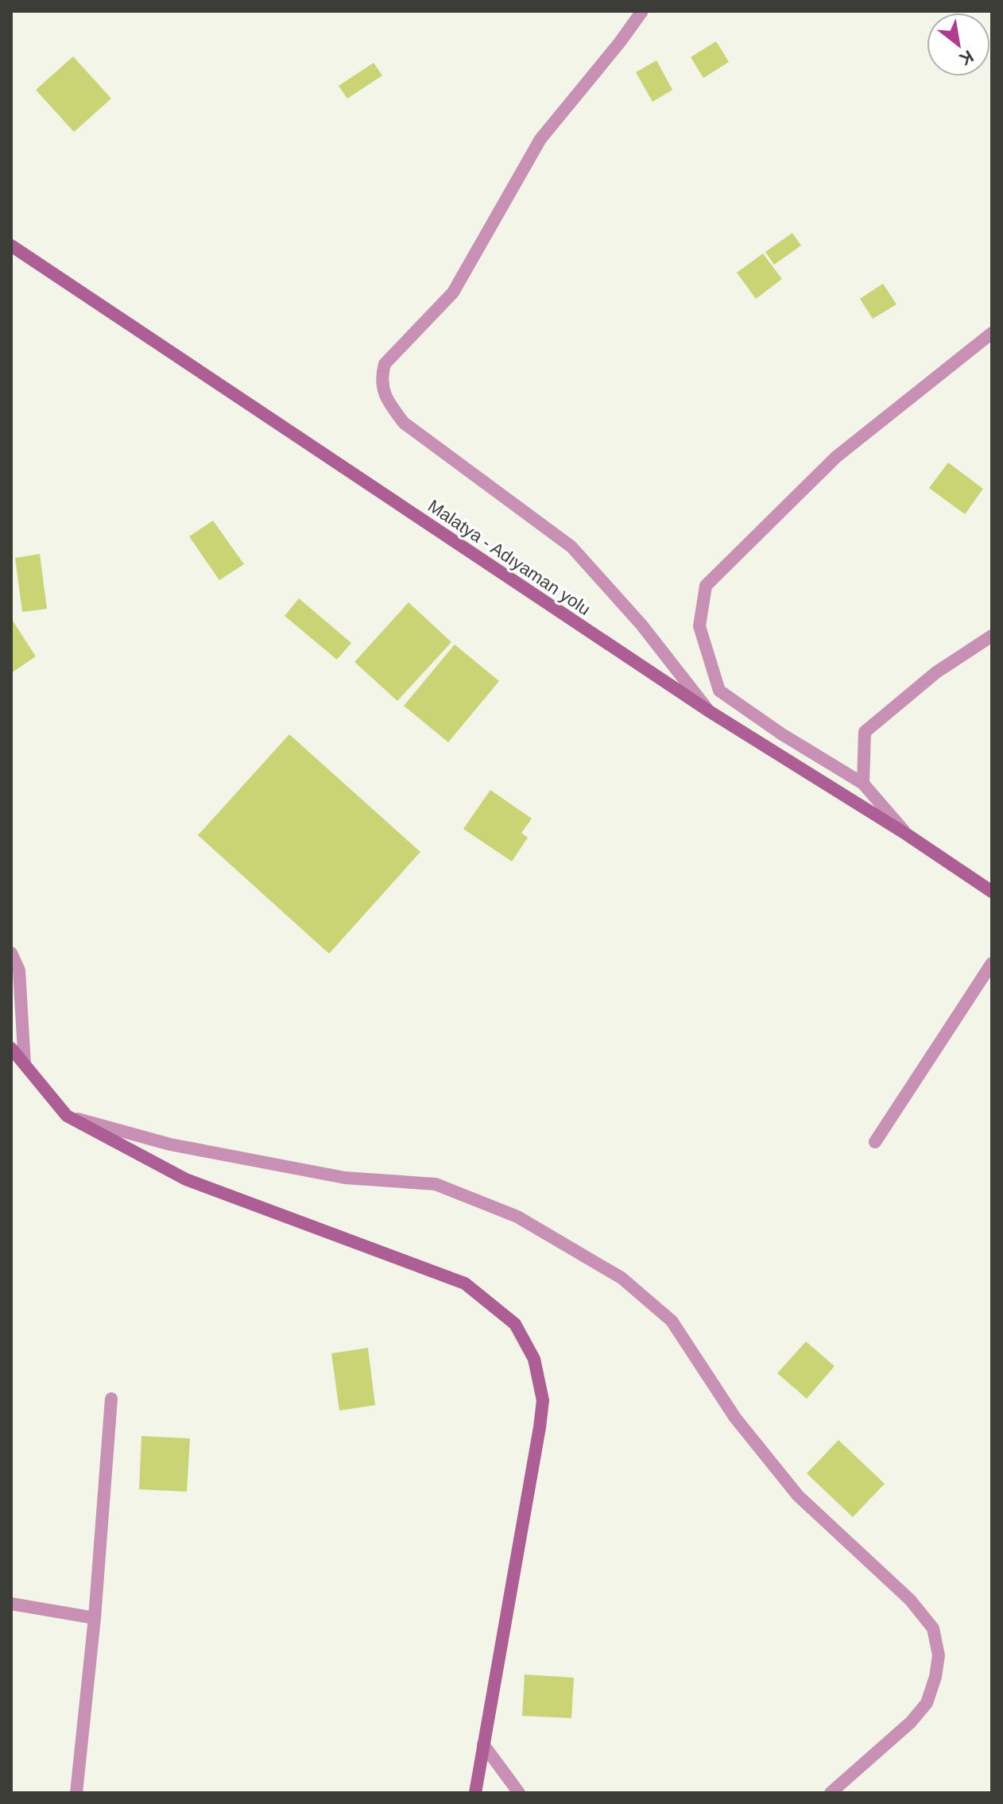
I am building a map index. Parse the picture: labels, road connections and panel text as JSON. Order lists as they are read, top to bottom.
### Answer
{
  "streets": {
    "main road": ["Malatya - Adıyaman yolu"]
  },
  "north": "bottom right"
}
